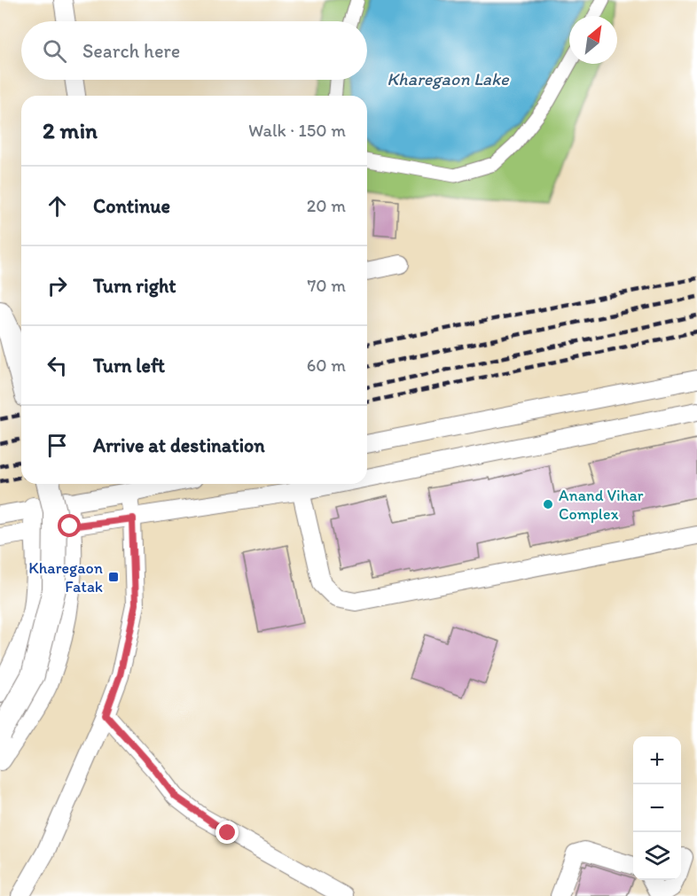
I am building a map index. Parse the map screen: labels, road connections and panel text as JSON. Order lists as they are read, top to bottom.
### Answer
{
  "water": ["Kharegaon Lake"],
  "places": {
    "other": ["Anand Vihar Complex"],
    "transit": ["Kharegaon Fatak"]
  },
  "north": "top right",
  "page": {
    "search": "Search here",
    "heading": ["2 min", "Walk · 150 m"],
    "list": [
      ["Continue", "20 m"],
      ["Turn right", "70 m"],
      ["Turn left", "60 m"],
      "Arrive at destination"
    ],
    "map_buttons": ["+", "−"]
  }
}
